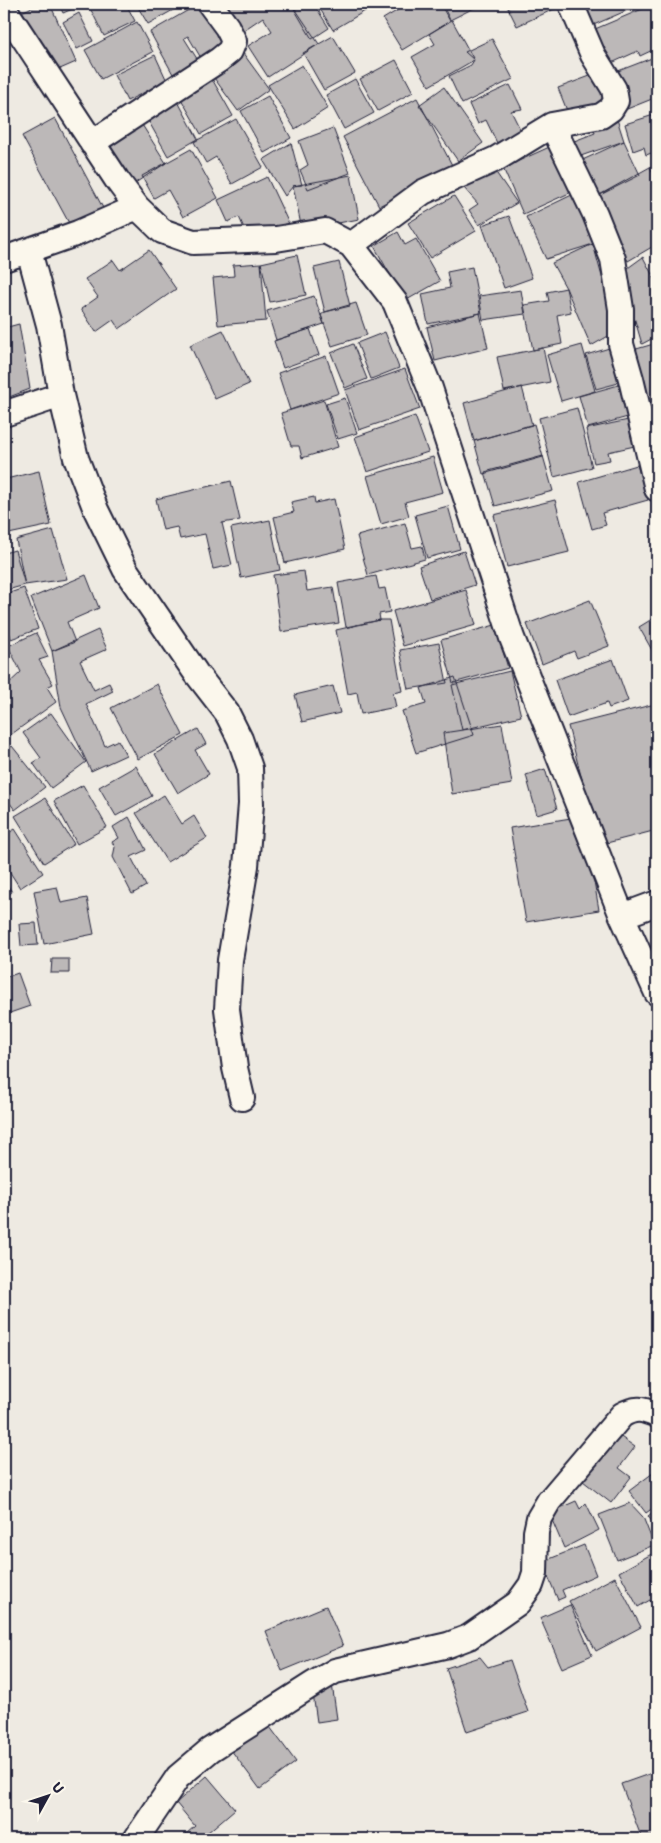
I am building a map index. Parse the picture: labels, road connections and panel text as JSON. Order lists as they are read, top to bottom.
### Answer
{
  "north": "top right"
}
